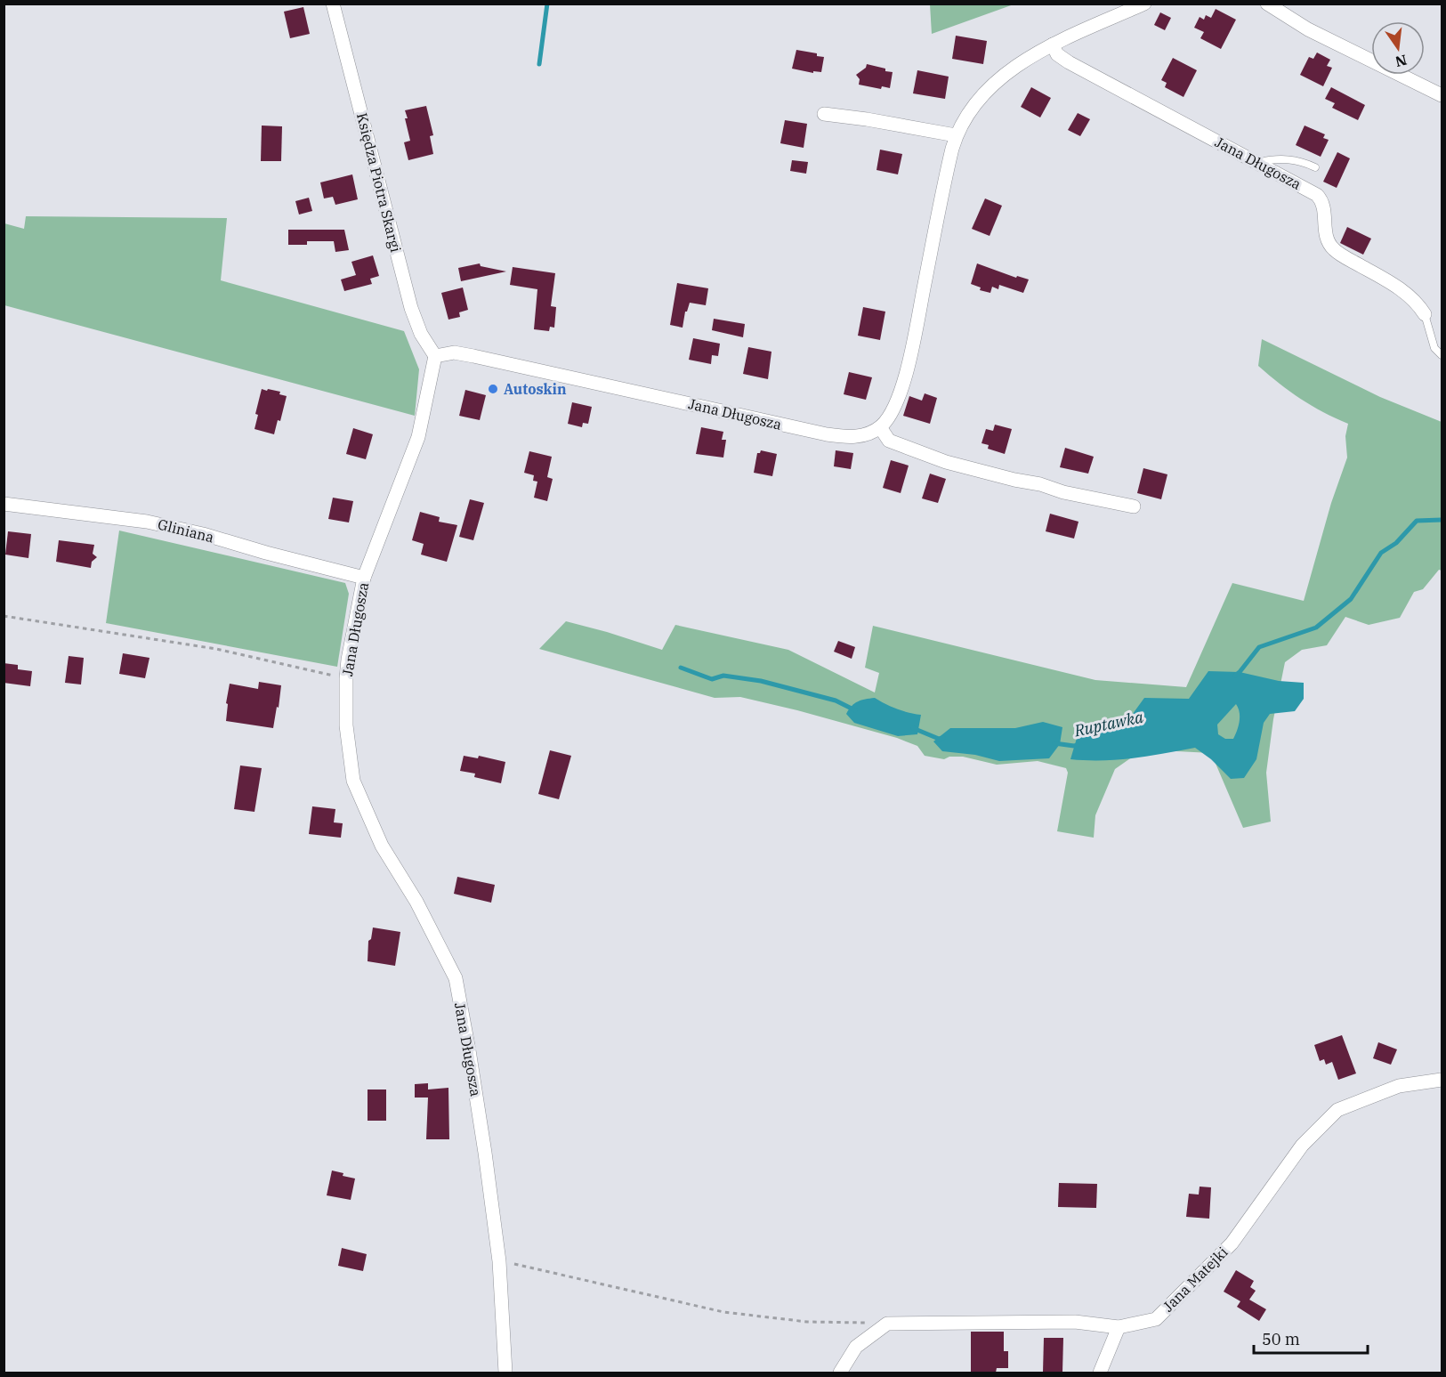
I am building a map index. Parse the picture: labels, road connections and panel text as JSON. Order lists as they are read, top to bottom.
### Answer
{
  "streets": {
    "street": [
      "Jana Długosza",
      "Księdza Piotra Skargi",
      "Gliniana",
      "Jana Matejki"
    ]
  },
  "crossings": [
    ["Jana Długosza", "Księdza Piotra Skargi"],
    ["Jana Długosza", "Gliniana"]
  ],
  "water": ["Ruptawka"],
  "places": ["Autoskin"],
  "scale_bar": "50 m",
  "north": "bottom"
}
